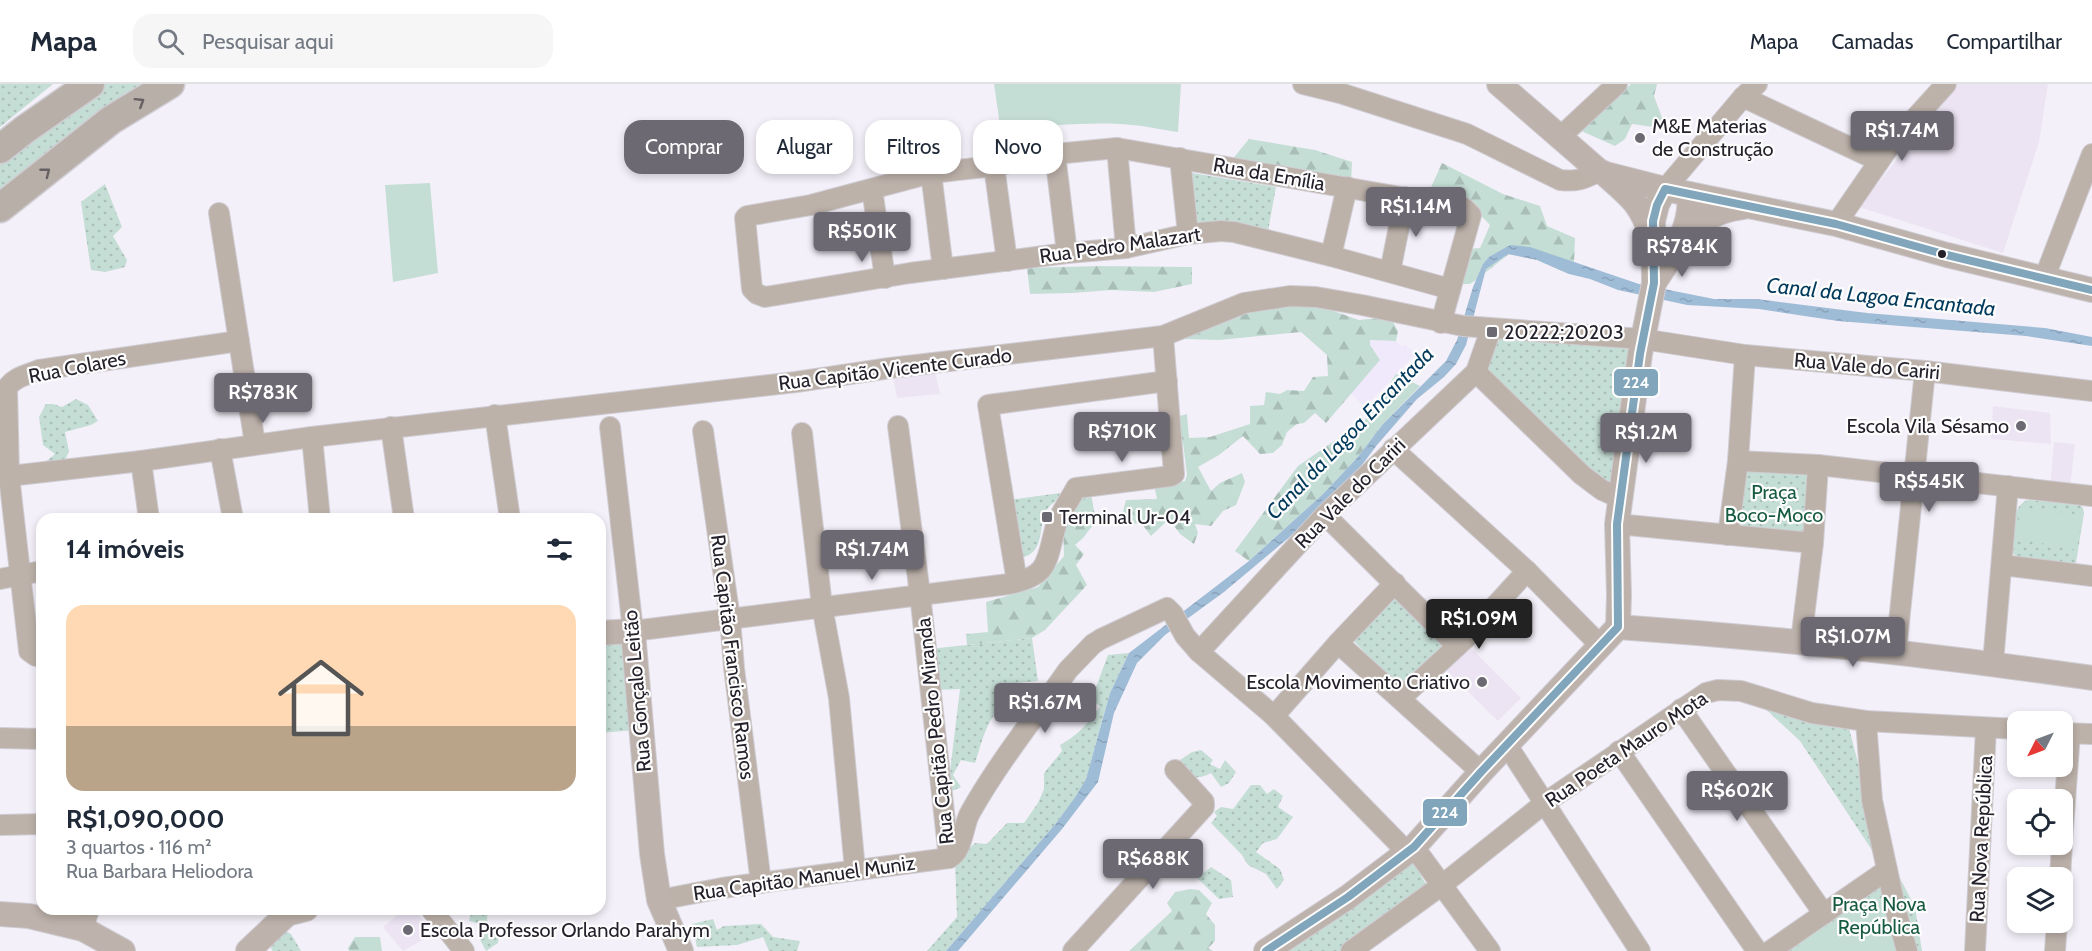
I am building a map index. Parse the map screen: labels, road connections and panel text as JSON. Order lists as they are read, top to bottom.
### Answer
{
  "streets": {
    "main road": ["Rua Gonçalo Leitão"],
    "street": [
      "Rua da Emília",
      "Rua Pedro Malazart",
      "Rua Vale do Cariri",
      "Rua Colares",
      "Rua Capitão Vicente Curado",
      "Rua Capitão Francisco Ramos",
      "Rua Capitão Pedro Miranda",
      "Rua Poeta Mauro Mota",
      "Rua Nova República",
      "Rua Capitão Manuel Muniz"
    ]
  },
  "crossings": [
    ["Rua da Emília", "Rua Pedro Malazart"],
    ["Rua da Emília", "Rua Capitão Vicente Curado"],
    ["Rua Vale do Cariri", "Rua Capitão Vicente Curado"],
    ["Rua Colares", "Rua Capitão Vicente Curado"],
    ["Rua Capitão Francisco Ramos", "Rua Capitão Manuel Muniz"],
    ["Rua Gonçalo Leitão", "Rua Capitão Manuel Muniz"],
    ["Rua Capitão Pedro Miranda", "Rua Capitão Manuel Muniz"],
    ["Rua Poeta Mauro Mota", "Rua Nova República"]
  ],
  "water": ["Canal da Lagoa Encantada"],
  "parks": ["Praça Boco-Moco", "Praça Nova República"],
  "places": {
    "other": [
      "M&E Materias de Construção",
      "Escola Vila Sésamo",
      "Escola Movimento Criativo",
      "Escola Professor Orlando Parahym"
    ],
    "transit": ["20222;20203", "Terminal Ur-04"]
  },
  "lines": ["transit line 224"],
  "north": "bottom left",
  "page": {
    "header": "Mapa",
    "search": "Pesquisar aqui",
    "nav": ["Mapa", "Camadas", "Compartilhar"],
    "price": [
      "R$1.74M",
      "R$1.14M",
      "R$501K",
      "R$784K",
      "R$783K",
      "R$710K",
      "R$1.2M",
      "R$545K",
      "R$1.74M",
      "R$1.09M",
      "R$1.07M",
      "R$1.67M",
      "R$602K",
      "R$688K"
    ],
    "chip": [
      "Comprar",
      "Alugar",
      "Filtros",
      "Novo"
    ],
    "heading": "14 imóveis",
    "list": [
      {
        "name": "R$1,090,000",
        "note": "3 quartos · 116 m² · Rua Barbara Heliodora"
      }
    ]
  }
}
